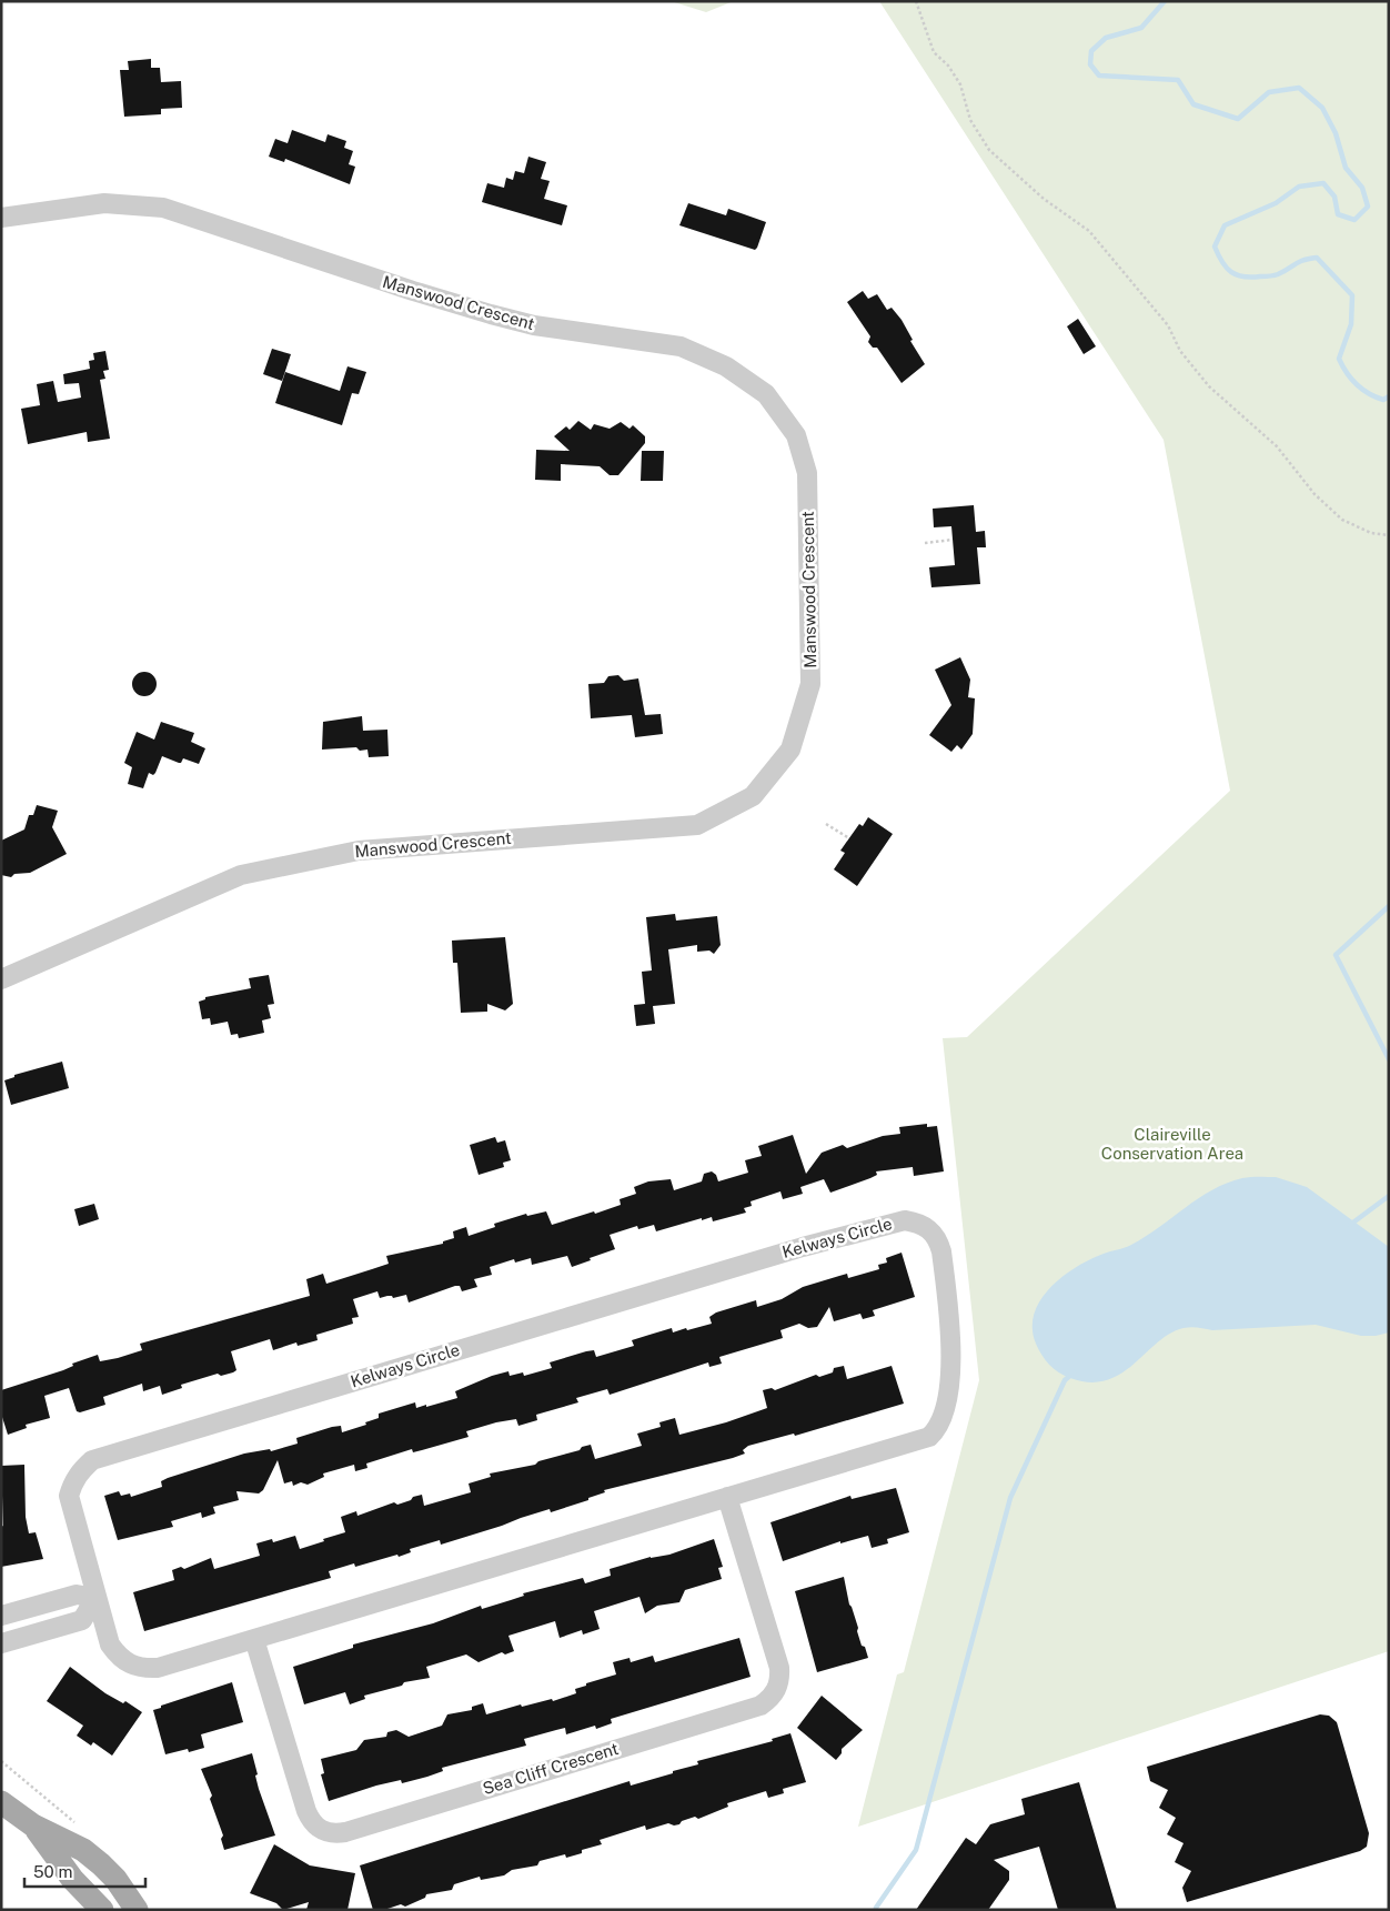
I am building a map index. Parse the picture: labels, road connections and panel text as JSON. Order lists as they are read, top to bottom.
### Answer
{
  "streets": {
    "street": ["Manswood Crescent", "Kelways Circle", "Sea Cliff Crescent"]
  },
  "crossings": [
    ["Kelways Circle", "Sea Cliff Crescent"]
  ],
  "parks": ["Claireville Conservation Area"],
  "scale_bar": "50 m"
}
